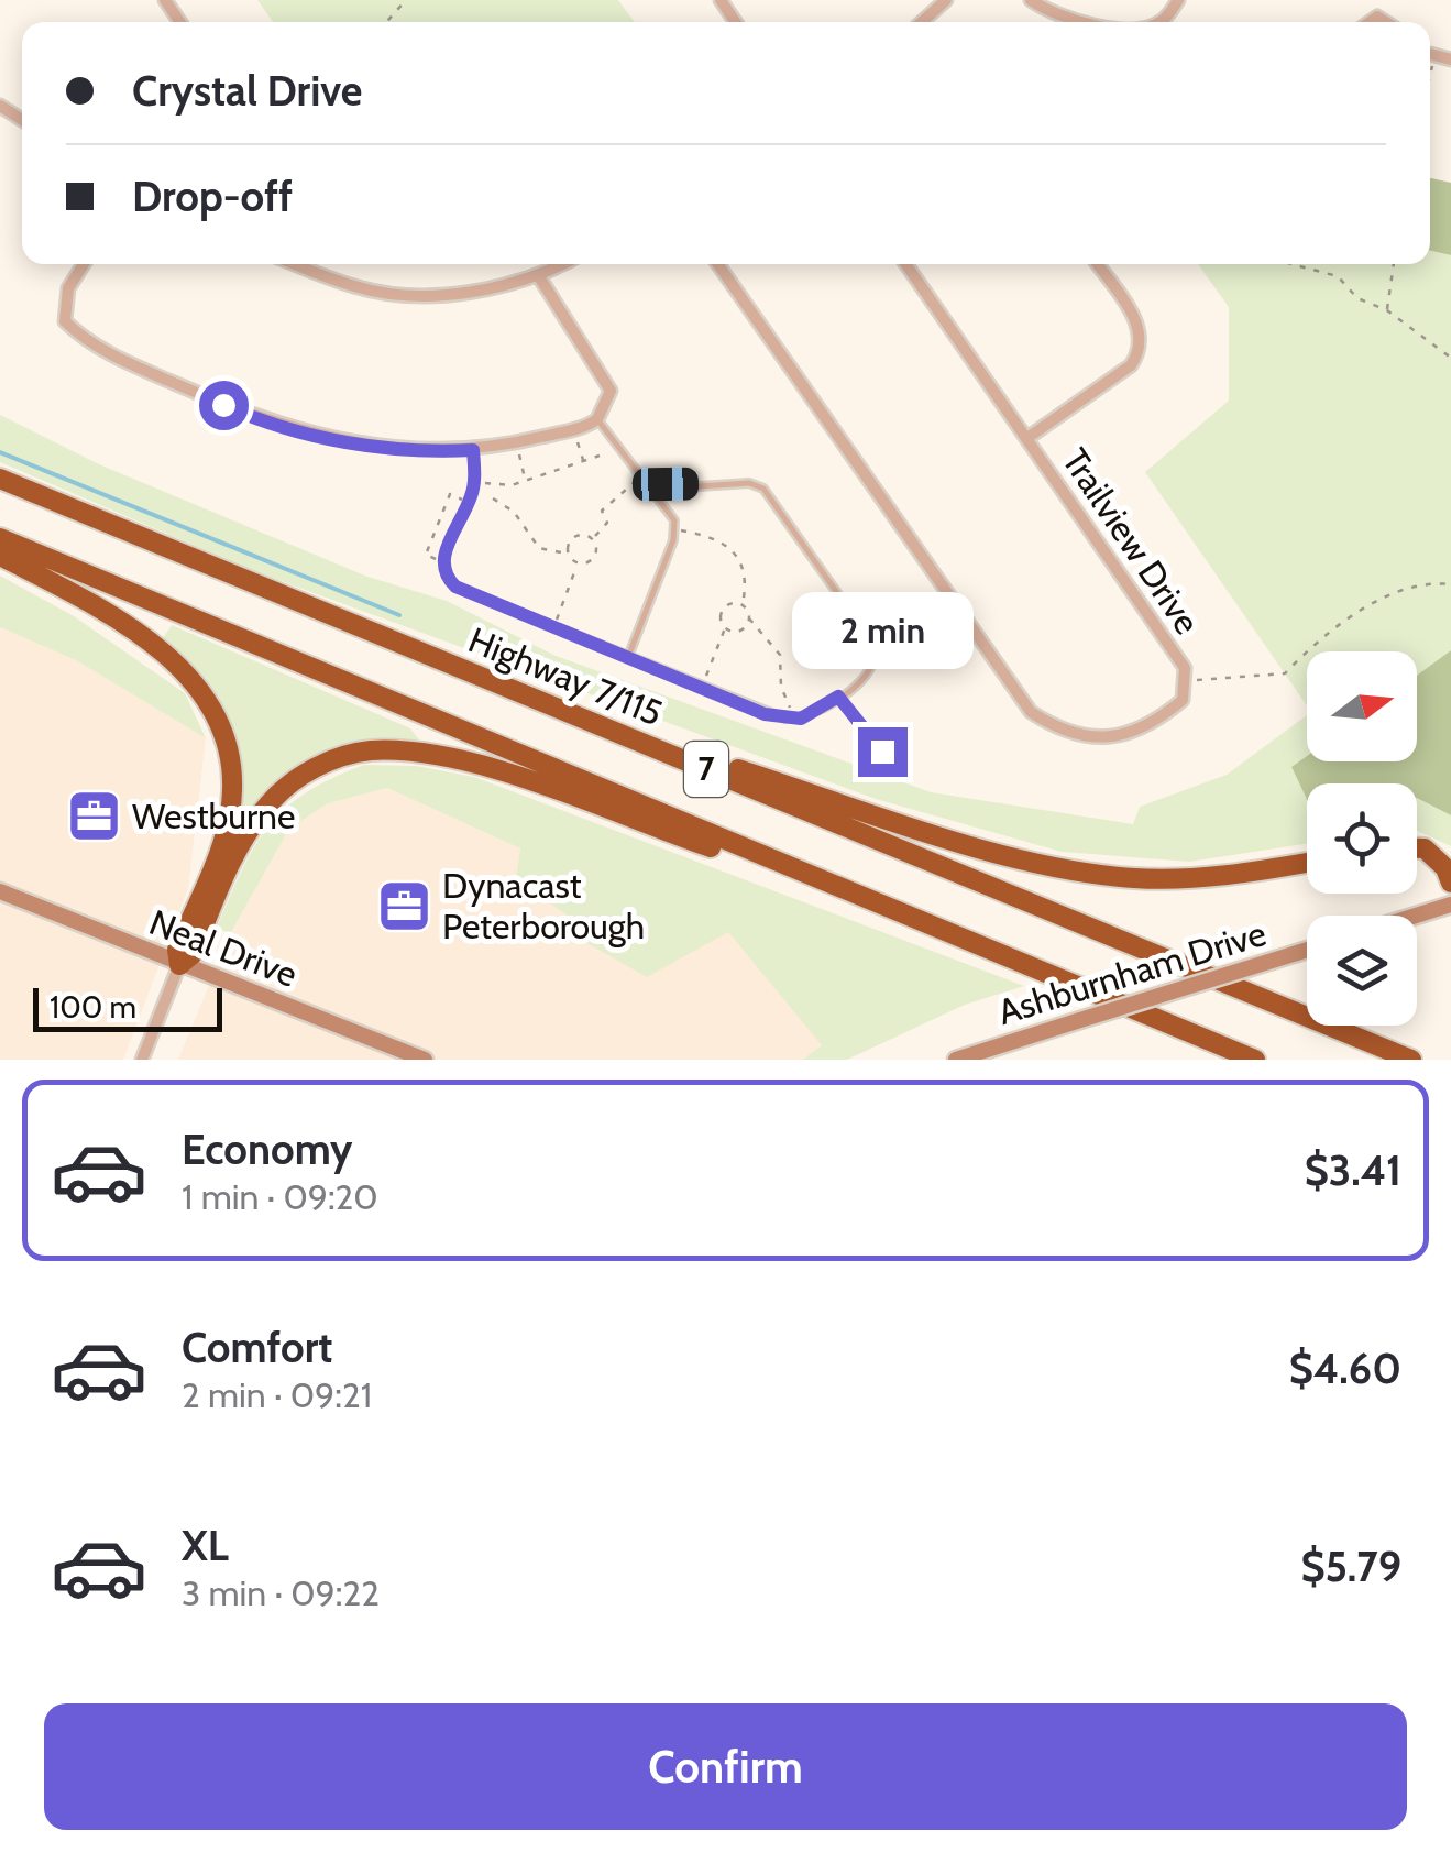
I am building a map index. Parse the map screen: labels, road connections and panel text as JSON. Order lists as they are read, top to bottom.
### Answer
{
  "streets": {
    "highway": ["Highway 7/115", "7"],
    "main road": ["Neal Drive", "Ashburnham Drive"],
    "street": ["Trailview Drive"]
  },
  "places": {
    "office": ["Westburne", "Dynacast Peterborough"]
  },
  "scale_bar": "100 m",
  "north": "right",
  "page": {
    "banner": ["Crystal Drive", "Drop-off"],
    "bubble": "2 min",
    "scale": "100 m",
    "list": [
      {
        "name": "Economy",
        "note": "1 min · 09:20",
        "value": "$3.41"
      },
      {
        "name": "Comfort",
        "note": "2 min · 09:21",
        "value": "$4.60"
      },
      {
        "name": "XL",
        "note": "3 min · 09:22",
        "value": "$5.79"
      }
    ],
    "buttons": "Confirm"
  }
}
